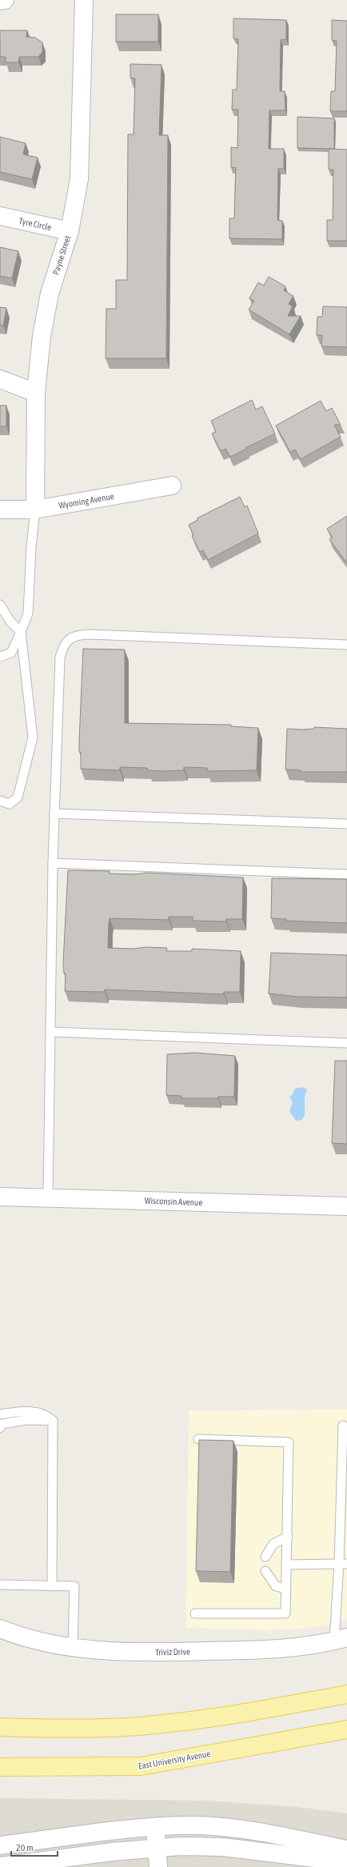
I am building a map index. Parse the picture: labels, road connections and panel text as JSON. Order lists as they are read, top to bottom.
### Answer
{
  "streets": {
    "main road": ["East University Avenue"],
    "street": [
      "Tyre Circle",
      "Payne Street",
      "Wyoming Avenue",
      "Wisconsin Avenue",
      "Triviz Drive"
    ]
  },
  "crossings": [
    ["Tyre Circle", "Payne Street"],
    ["Payne Street", "Wyoming Avenue"]
  ],
  "scale_bar": "20 m"
}
